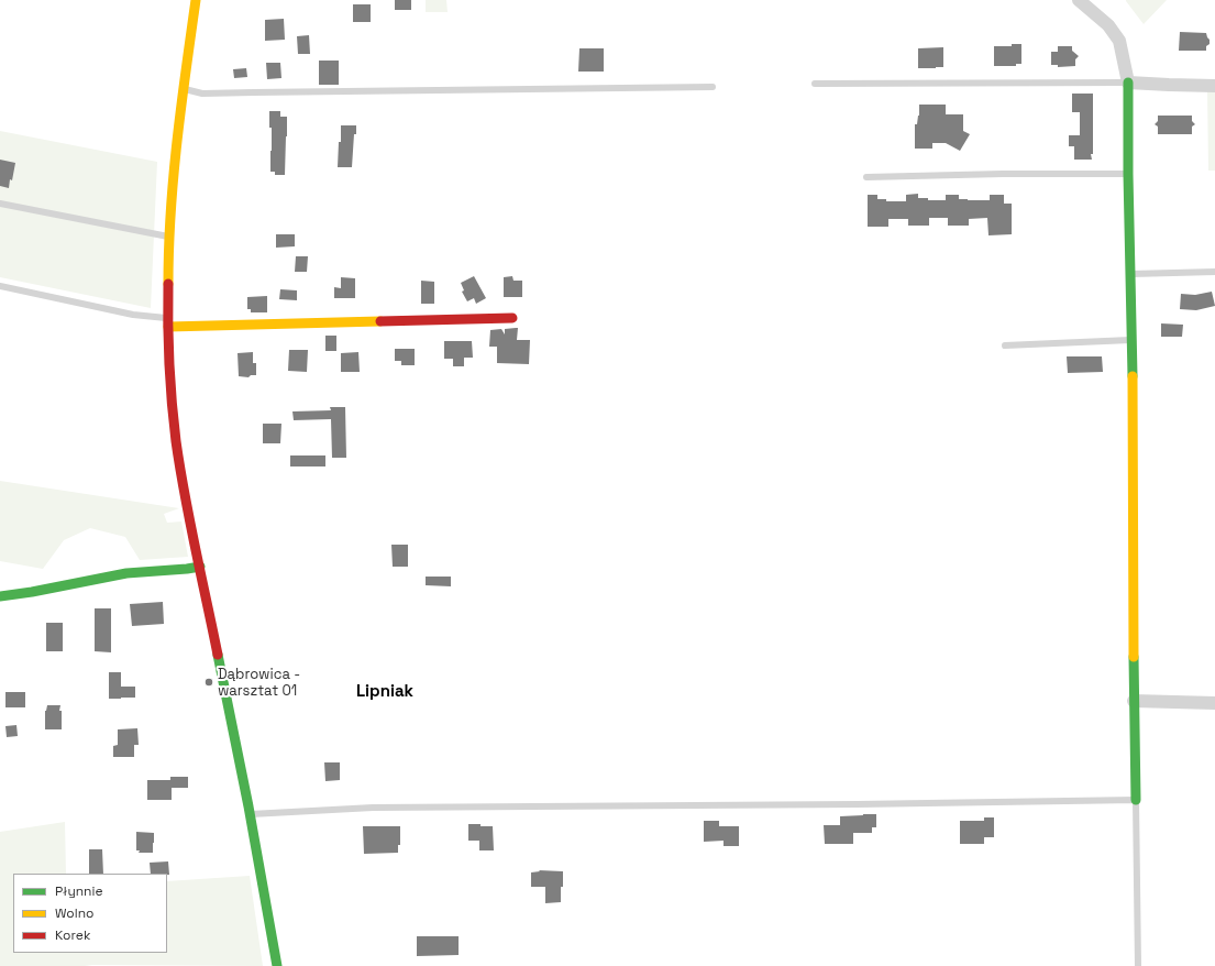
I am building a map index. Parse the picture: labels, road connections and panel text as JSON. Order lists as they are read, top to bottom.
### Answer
{
  "districts": ["Lipniak"],
  "places": ["Dąbrowica - warsztat 01"],
  "legend": ["Płynnie", "Wolno", "Korek"]
}
